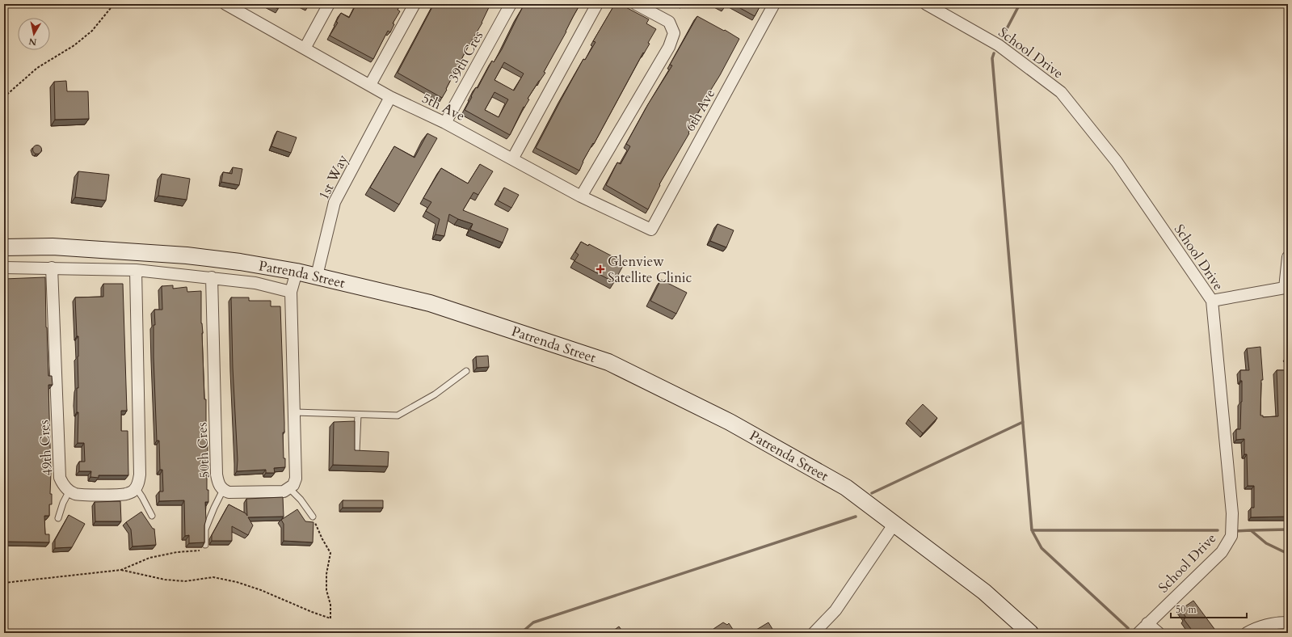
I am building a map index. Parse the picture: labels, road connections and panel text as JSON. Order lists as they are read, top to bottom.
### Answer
{
  "streets": {
    "street": [
      "School Drive",
      "39th Cres",
      "5th Ave",
      "6th Ave",
      "1st Way",
      "Patrenda Street",
      "49th Cres",
      "50th Cres"
    ]
  },
  "crossings": [
    ["39th Cres", "5th Ave"],
    ["5th Ave", "6th Ave"],
    ["5th Ave", "1st Way"],
    ["1st Way", "Patrenda Street"]
  ],
  "places": {
    "health": ["Glenview Satellite Clinic"]
  },
  "scale_bar": "50 m",
  "north": "bottom"
}
